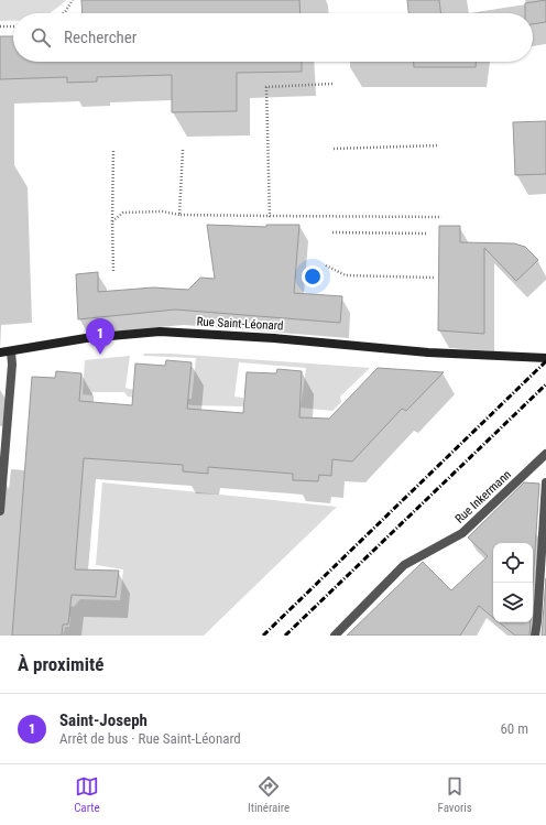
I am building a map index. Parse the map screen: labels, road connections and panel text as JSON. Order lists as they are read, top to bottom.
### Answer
{
  "streets": {
    "street": ["Rue Saint-Léonard", "Rue Inkermann"]
  },
  "page": {
    "search": "Rechercher",
    "pins": "1",
    "heading": "À proximité",
    "list": [
      {
        "mark": "1",
        "name": "Saint-Joseph",
        "note": "Arrêt de bus · Rue Saint-Léonard",
        "value": "60 m"
      }
    ],
    "nav": ["Carte", "Itinéraire", "Favoris"]
  }
}
